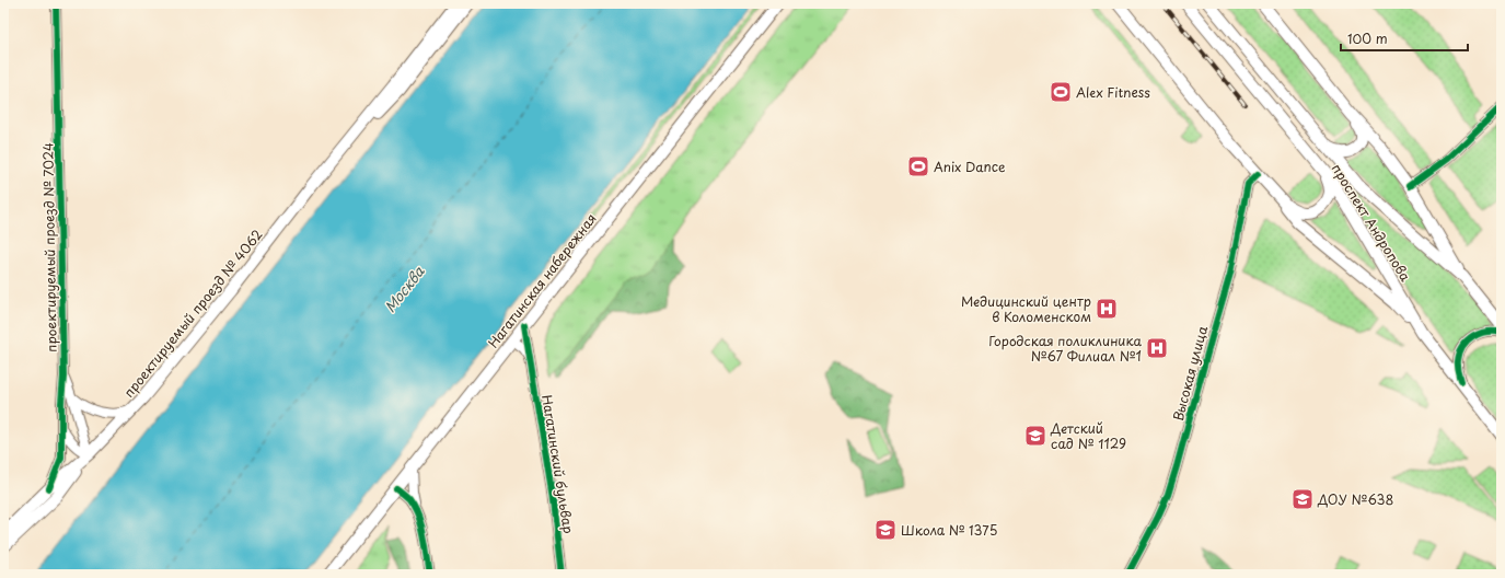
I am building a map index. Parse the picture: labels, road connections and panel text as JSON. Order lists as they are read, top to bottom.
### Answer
{
  "streets": {
    "main road": ["проспект Андропова", "Нагатинская набережная", "проектируемый проезд № 4062"],
    "street": ["проектируемый проезд № 7024", "Высокая улица", "Нагатинский бульвар"]
  },
  "crossings": [
    ["проектируемый проезд № 7024", "проектируемый проезд № 4062"],
    ["Нагатинская набережная", "Нагатинский бульвар"]
  ],
  "water": ["Москва"],
  "places": {
    "sports": ["Alex Fitness", "Anix Dance"],
    "hospital": ["Медицинский центр в Коломенском", "Городская поликлиника №67 Филиал №1"],
    "school or university": ["Детский сад № 1129", "ДОУ №638", "Школа № 1375"]
  },
  "scale_bar": "100 m"
}
